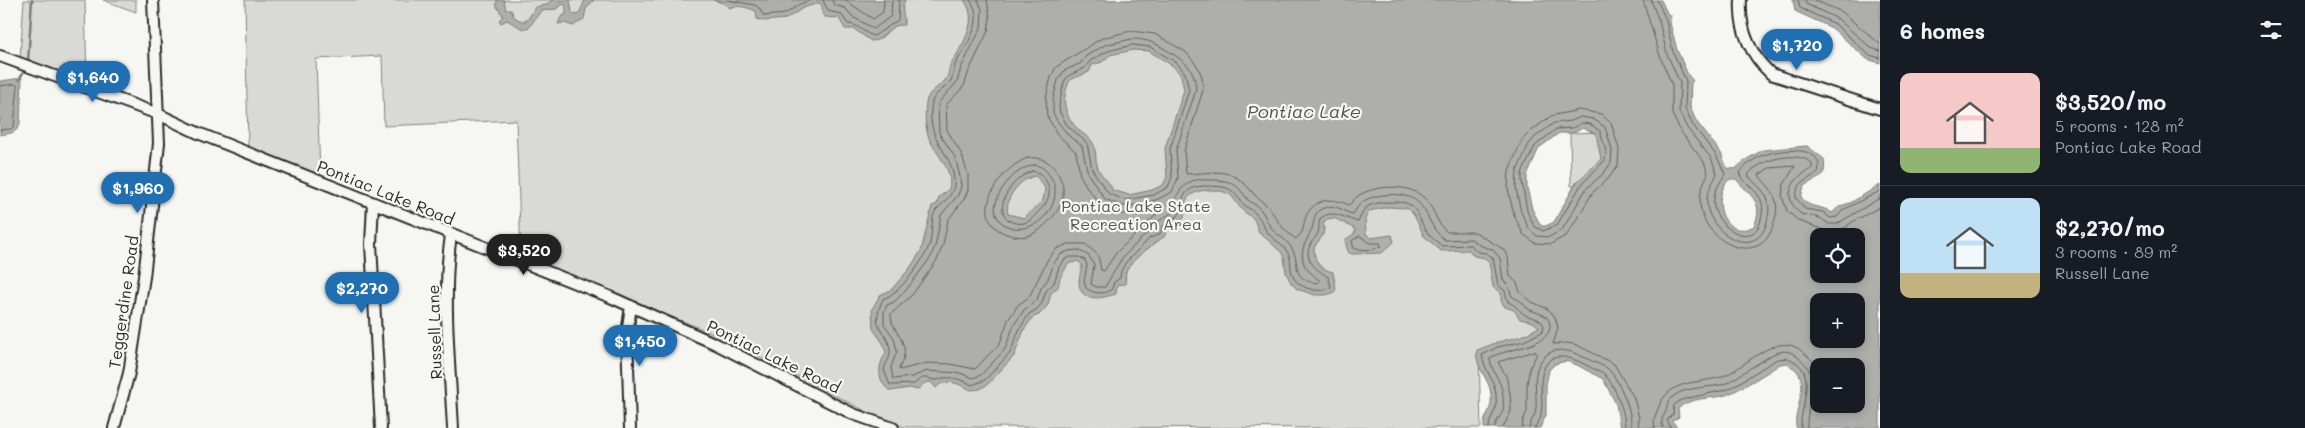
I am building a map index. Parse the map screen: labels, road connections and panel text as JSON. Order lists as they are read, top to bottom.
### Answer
{
  "streets": {
    "street": ["Pontiac Lake Road", "Teggerdine Road", "Russell Lane"]
  },
  "crossings": [
    ["Pontiac Lake Road", "Teggerdine Road"],
    ["Pontiac Lake Road", "Russell Lane"]
  ],
  "water": ["Pontiac Lake"],
  "parks": ["Pontiac Lake State Recreation Area"],
  "page": {
    "heading": "6 homes",
    "price": [
      "$1,720",
      "$1,640",
      "$1,960",
      "$3,520",
      "$2,270",
      "$1,450"
    ],
    "list": [
      {
        "name": "$3,520/mo",
        "note": "5 rooms · 128 m² · Pontiac Lake Road"
      },
      {
        "name": "$2,270/mo",
        "note": "3 rooms · 89 m² · Russell Lane"
      }
    ],
    "map_buttons": ["+", "−"]
  }
}
